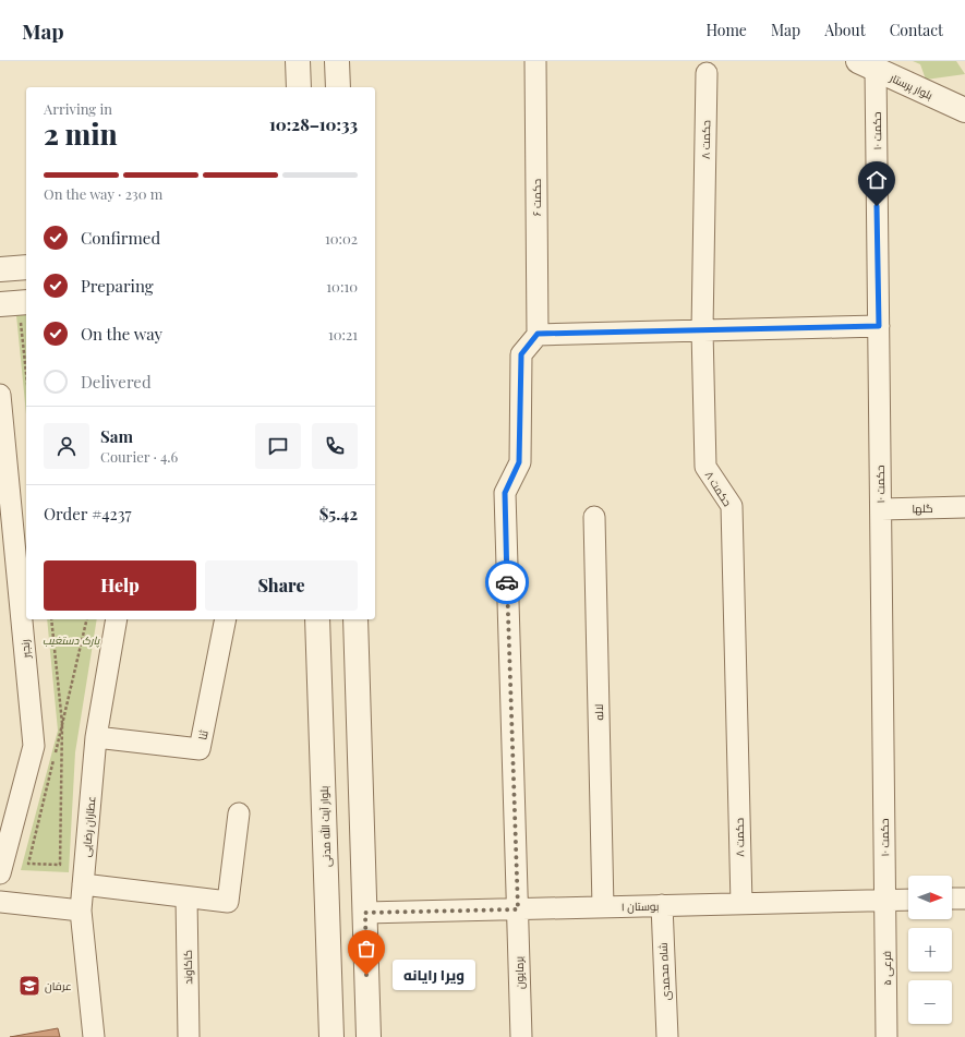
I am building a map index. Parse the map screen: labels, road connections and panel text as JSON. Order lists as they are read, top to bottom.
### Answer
{
  "streets": {
    "street": [
      "بلوار پرستار",
      "حکمت ۱۰",
      "حکمت ۸",
      "حکمت ۶",
      "گلها",
      "رنجبر",
      "لاله",
      "ثنا",
      "عطاران رضایی",
      "بلوار آیت الله مدنی",
      "بوستان ۱",
      "کاکاوند",
      "فرعی ۵",
      "شاه محمدی",
      "برمایون"
    ]
  },
  "crossings": [
    ["بلوار پرستار", "حکمت ۱۰"],
    ["حکمت ۱۰", "گلها"],
    ["حکمت ۱۰", "بوستان ۱"],
    ["حکمت ۱۰", "فرعی ۵"],
    ["حکمت ۸", "بوستان ۱"],
    ["حکمت ۶", "برمایون"],
    ["لاله", "بوستان ۱"],
    ["ثنا", "عطاران رضایی"],
    ["بوستان ۱", "فرعی ۵"],
    ["بوستان ۱", "شاه محمدی"],
    ["بوستان ۱", "برمایون"]
  ],
  "parks": ["پارک دستغیب"],
  "places": {
    "other": ["ویرا رایانه"],
    "school or university": ["عرفان"]
  },
  "north": "right",
  "page": {
    "header": "Map",
    "nav": [
      "Home",
      "Map",
      "About",
      "Contact"
    ],
    "heading": ["2 min", "Arriving in", "10:28–10:33"],
    "panel": [
      "Sam",
      "Courier · 4.6",
      "Order #4237",
      "$5.42"
    ],
    "bar": "On the way · 230 m",
    "list": [
      ["Confirmed", "10:02"],
      ["Preparing", "10:10"],
      ["On the way", "10:21"],
      "Delivered"
    ],
    "buttons": ["Help", "Share"],
    "map_buttons": ["+", "−"],
    "bubble": "ویرا رایانه"
  }
}
